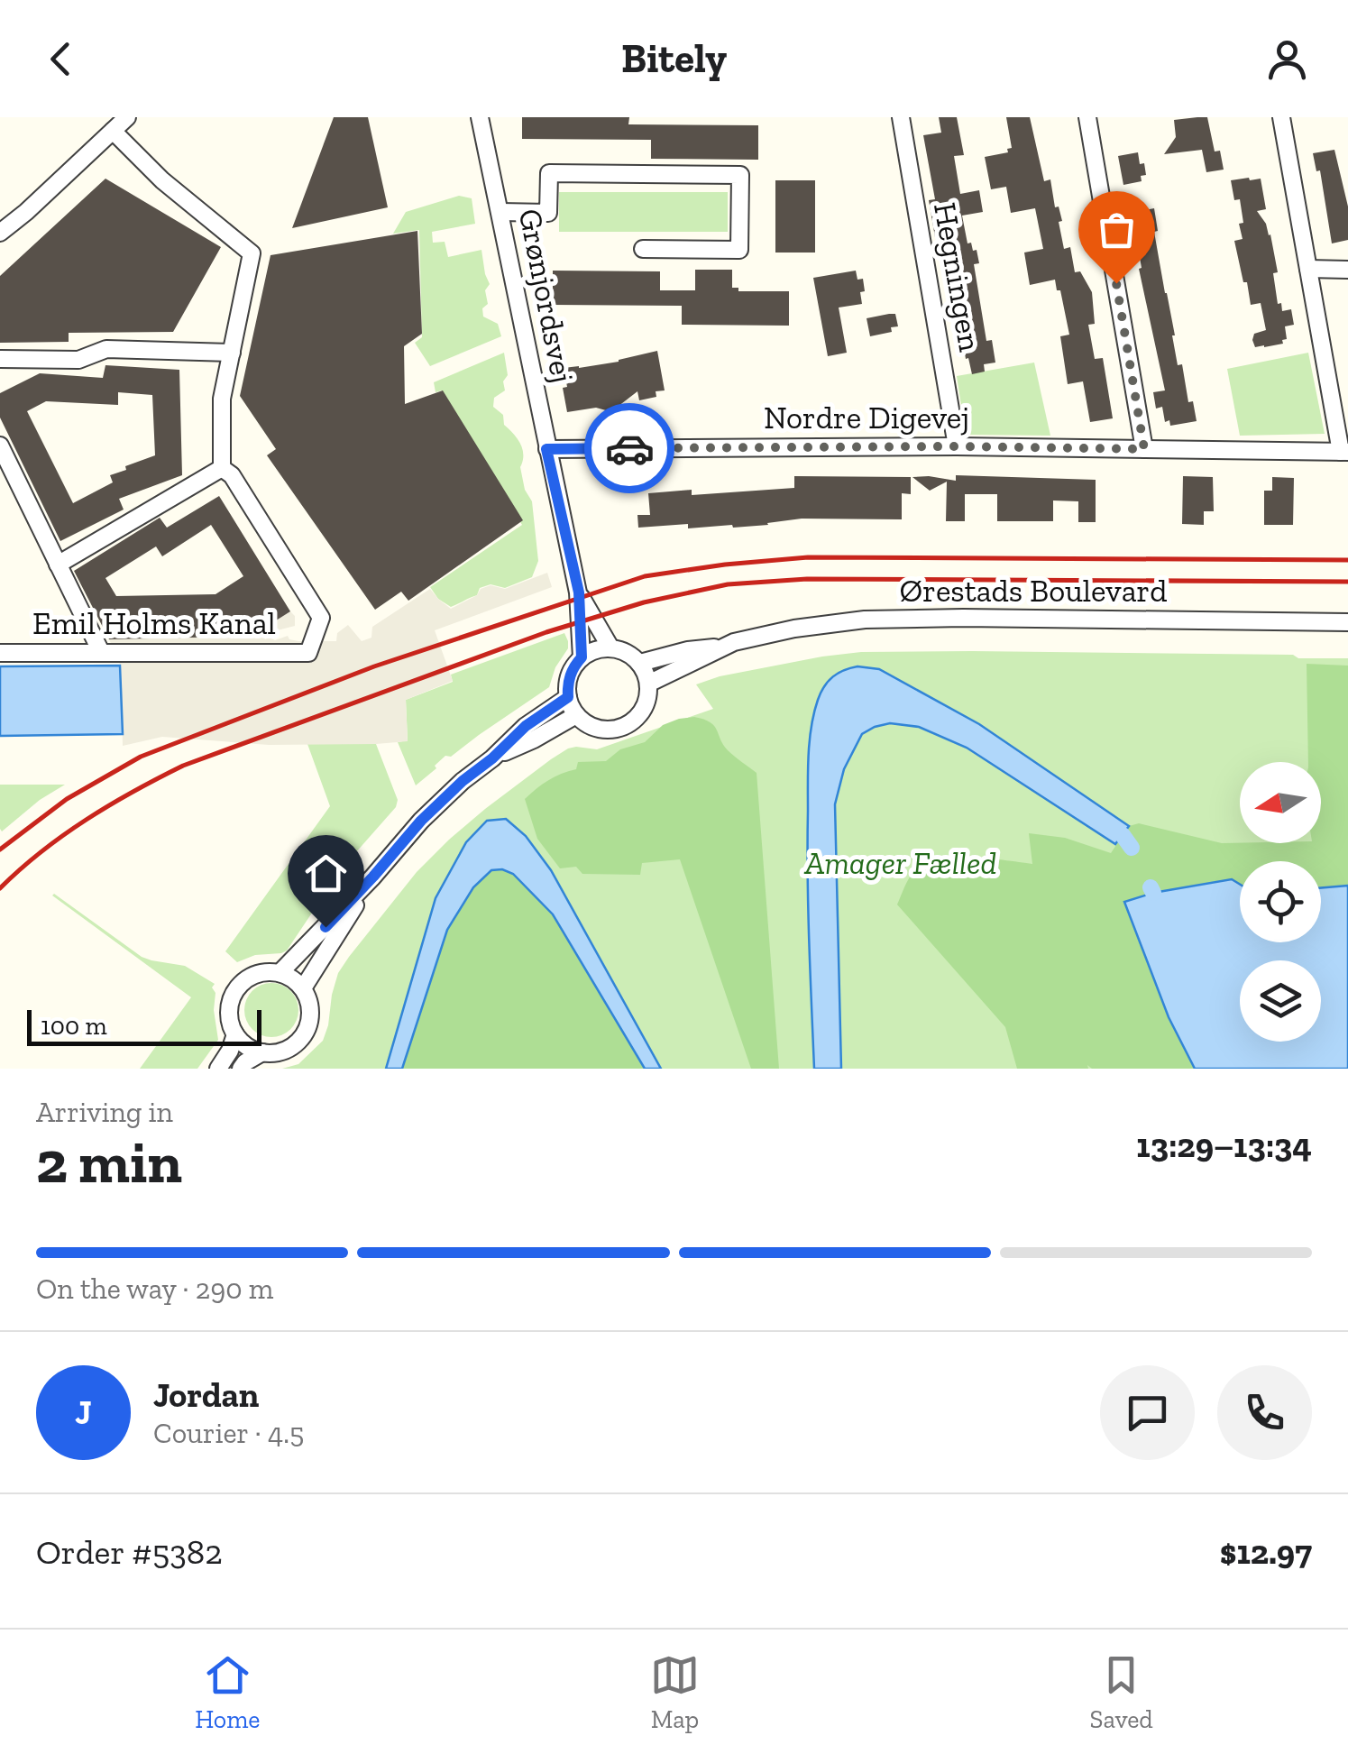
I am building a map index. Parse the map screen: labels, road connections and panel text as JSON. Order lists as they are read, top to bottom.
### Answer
{
  "streets": {
    "street": [
      "Hegningen",
      "Grønjordsvej",
      "Nordre Digevej",
      "Ørestads Boulevard",
      "Emil Holms Kanal"
    ]
  },
  "crossings": [
    ["Hegningen", "Nordre Digevej"],
    ["Grønjordsvej", "Nordre Digevej"],
    ["Grønjordsvej", "Ørestads Boulevard"]
  ],
  "parks": ["Amager Fælled"],
  "scale_bar": "100 m",
  "north": "left",
  "page": {
    "header": "Bitely",
    "scale": "100 m",
    "heading": ["2 min", "Arriving in", "13:29–13:34"],
    "panel": [
      "Jordan",
      "Courier · 4.5",
      "Order #5382",
      "$12.97"
    ],
    "bar": "On the way · 290 m",
    "round": "J",
    "tabs": ["Home", "Map", "Saved"]
  }
}
